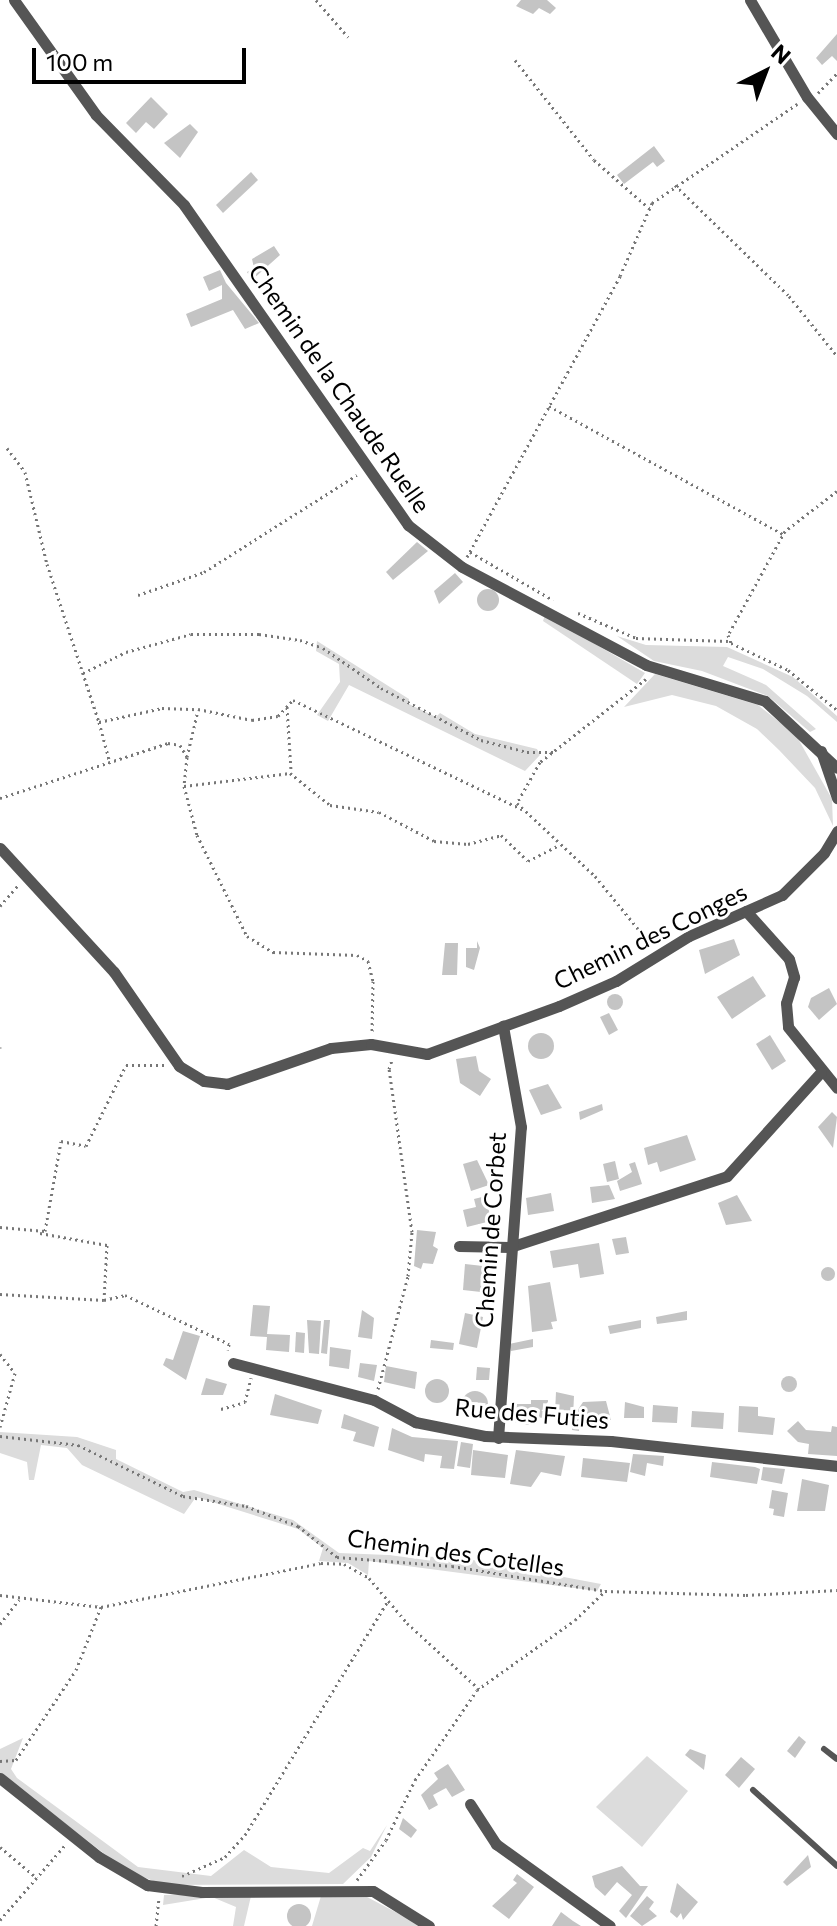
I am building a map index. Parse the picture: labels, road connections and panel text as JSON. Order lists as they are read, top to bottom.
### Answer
{
  "streets": {
    "street": [
      "Chemin de la Chaude Ruelle",
      "Chemin des Conges",
      "Chemin de Corbet",
      "Rue des Futies"
    ],
    "path": ["Chemin des Cotelles"]
  },
  "crossings": [
    ["Chemin des Conges", "Chemin de Corbet"],
    ["Chemin de Corbet", "Rue des Futies"]
  ],
  "scale_bar": "100 m",
  "north": "top right"
}
